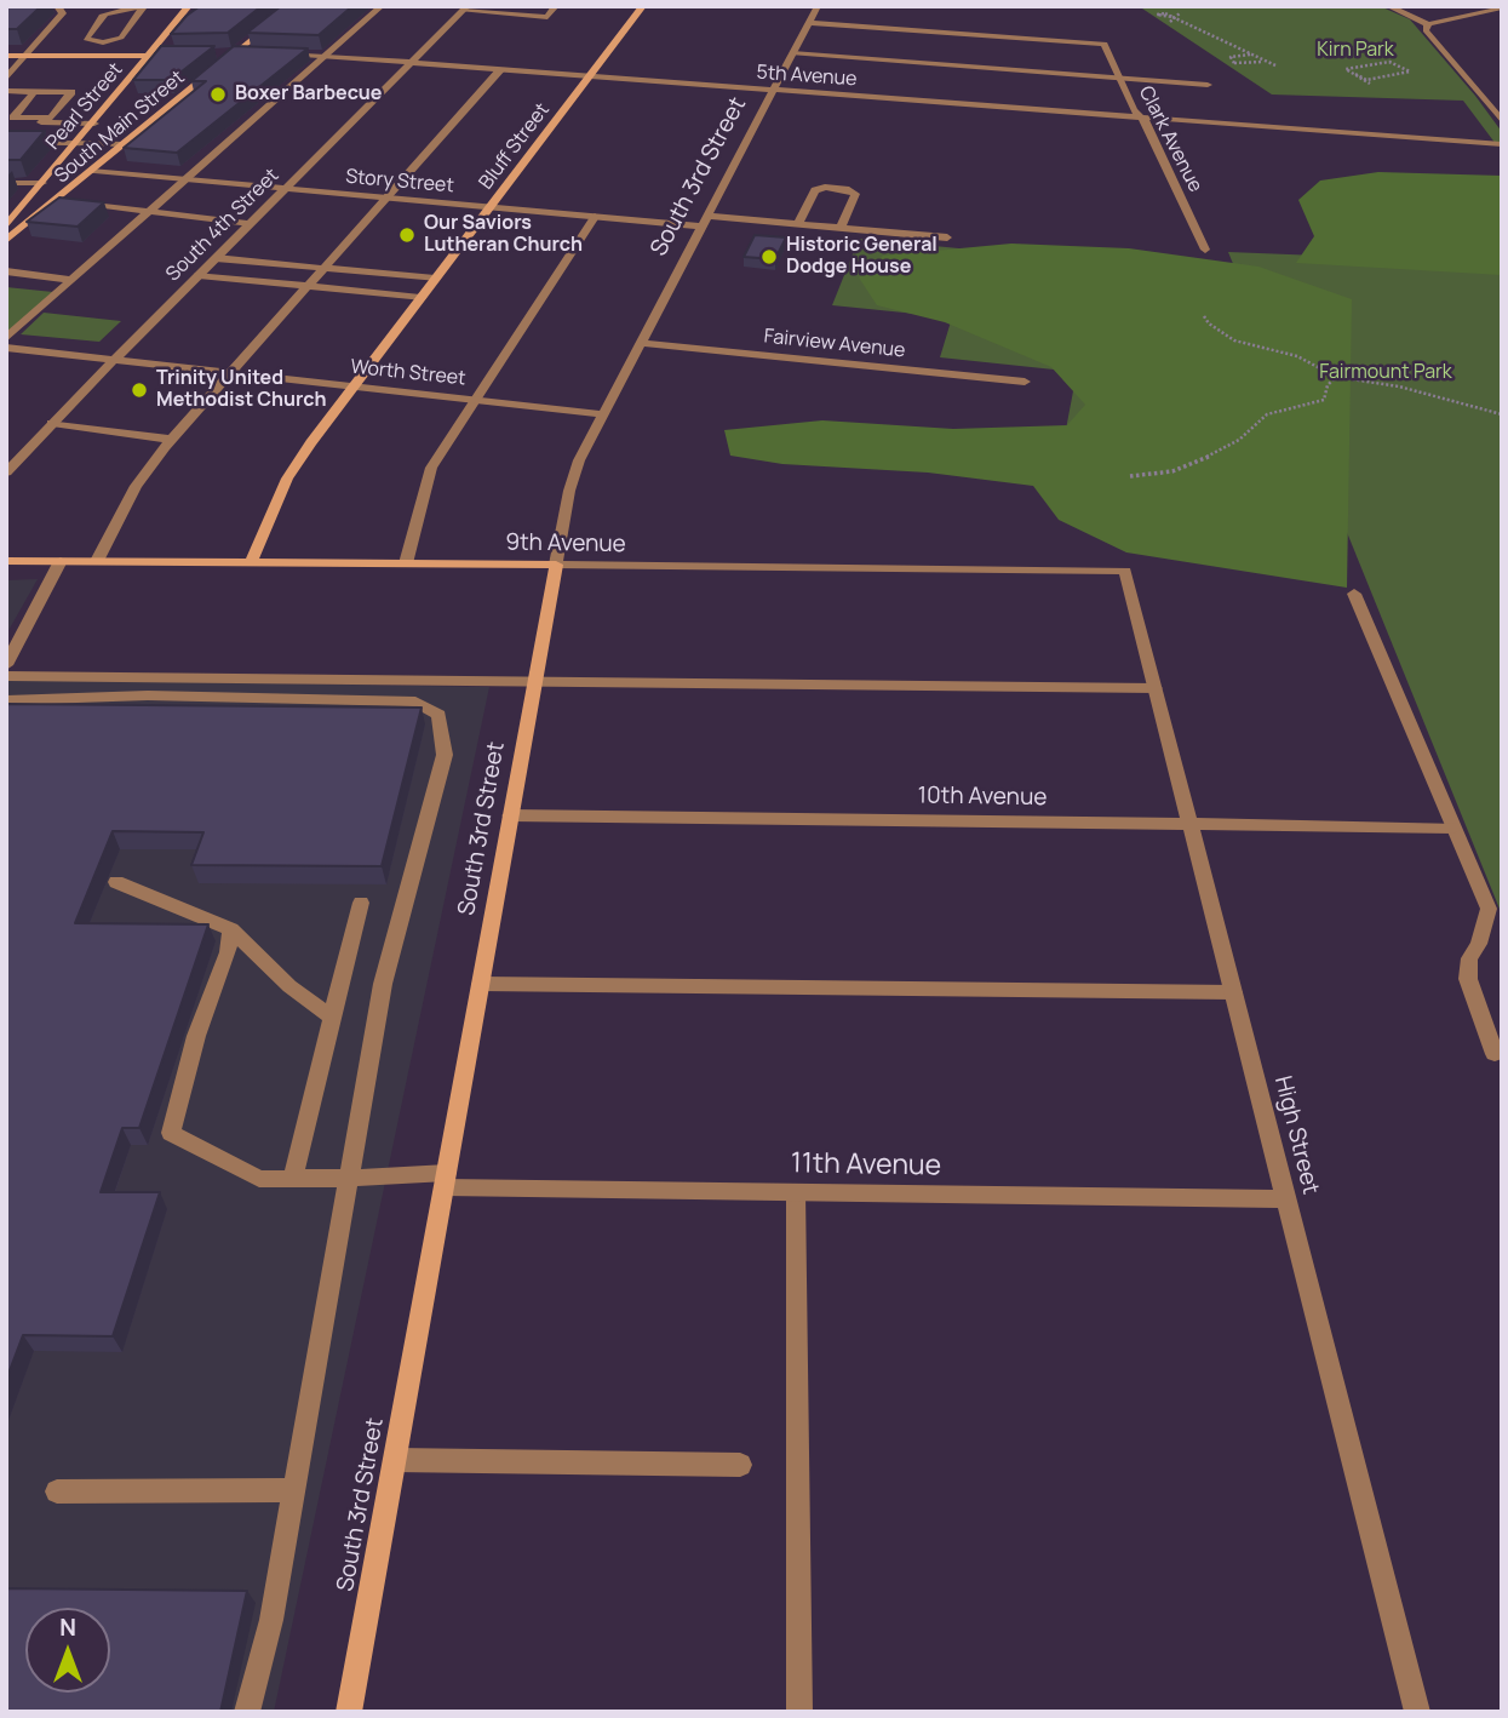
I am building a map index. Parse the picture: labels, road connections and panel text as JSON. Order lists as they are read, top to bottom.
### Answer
{
  "streets": {
    "main road": [
      "Pearl Street",
      "South Main Street",
      "Bluff Street",
      "South 3rd Street",
      "9th Avenue"
    ],
    "street": [
      "5th Avenue",
      "Clark Avenue",
      "Story Street",
      "South 4th Street",
      "Fairview Avenue",
      "Worth Street",
      "10th Avenue",
      "High Street",
      "11th Avenue"
    ]
  },
  "crossings": [
    ["5th Avenue", "Clark Avenue"],
    ["5th Avenue", "Bluff Street"],
    ["5th Avenue", "South 3rd Street"],
    ["5th Avenue", "South 4th Street"],
    ["South Main Street", "Story Street"],
    ["Clark Avenue", "South 3rd Street"],
    ["Bluff Street", "Story Street"],
    ["Bluff Street", "Worth Street"],
    ["Bluff Street", "9th Avenue"],
    ["South 3rd Street", "Story Street"],
    ["South 3rd Street", "Fairview Avenue"],
    ["South 3rd Street", "Worth Street"],
    ["South 3rd Street", "9th Avenue"],
    ["South 3rd Street", "10th Avenue"],
    ["South 3rd Street", "11th Avenue"],
    ["Story Street", "South 4th Street"],
    ["South 4th Street", "Worth Street"],
    ["9th Avenue", "High Street"],
    ["10th Avenue", "High Street"],
    ["High Street", "11th Avenue"]
  ],
  "parks": ["Kirn Park", "Fairmount Park"],
  "places": [
    "Boxer Barbecue",
    "Our Saviors Lutheran Church",
    "Historic General Dodge House",
    "Trinity United Methodist Church"
  ],
  "north": "top"
}
